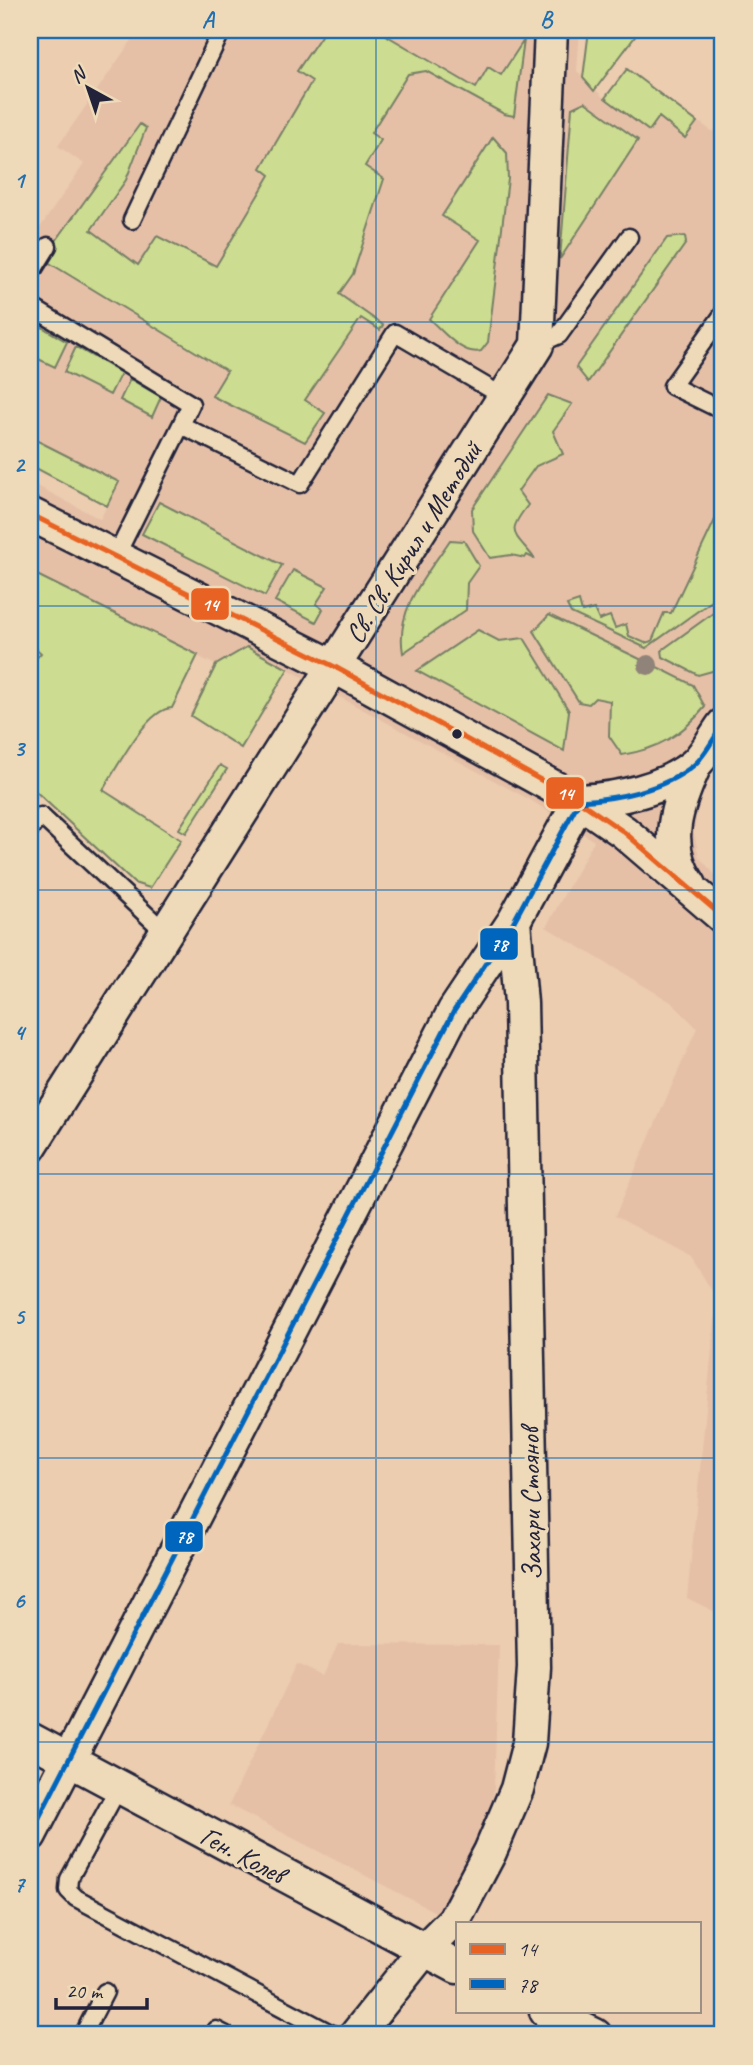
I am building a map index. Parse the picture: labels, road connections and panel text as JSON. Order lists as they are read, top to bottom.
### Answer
{
  "streets": {
    "street": ["Св. Св. Кирил и Методий", "Захари Стоянов", "Ген. Колев"]
  },
  "crossings": [
    ["Захари Стоянов", "Ген. Колев"]
  ],
  "lines": ["transit line 14", "transit line 78"],
  "legend": ["14", "78"],
  "scale_bar": "20 m",
  "north": "top left",
  "grid": {
    "columns": ["A", "B"],
    "rows": [
      "1",
      "2",
      "3",
      "4",
      "5",
      "6",
      "7"
    ]
  }
}
